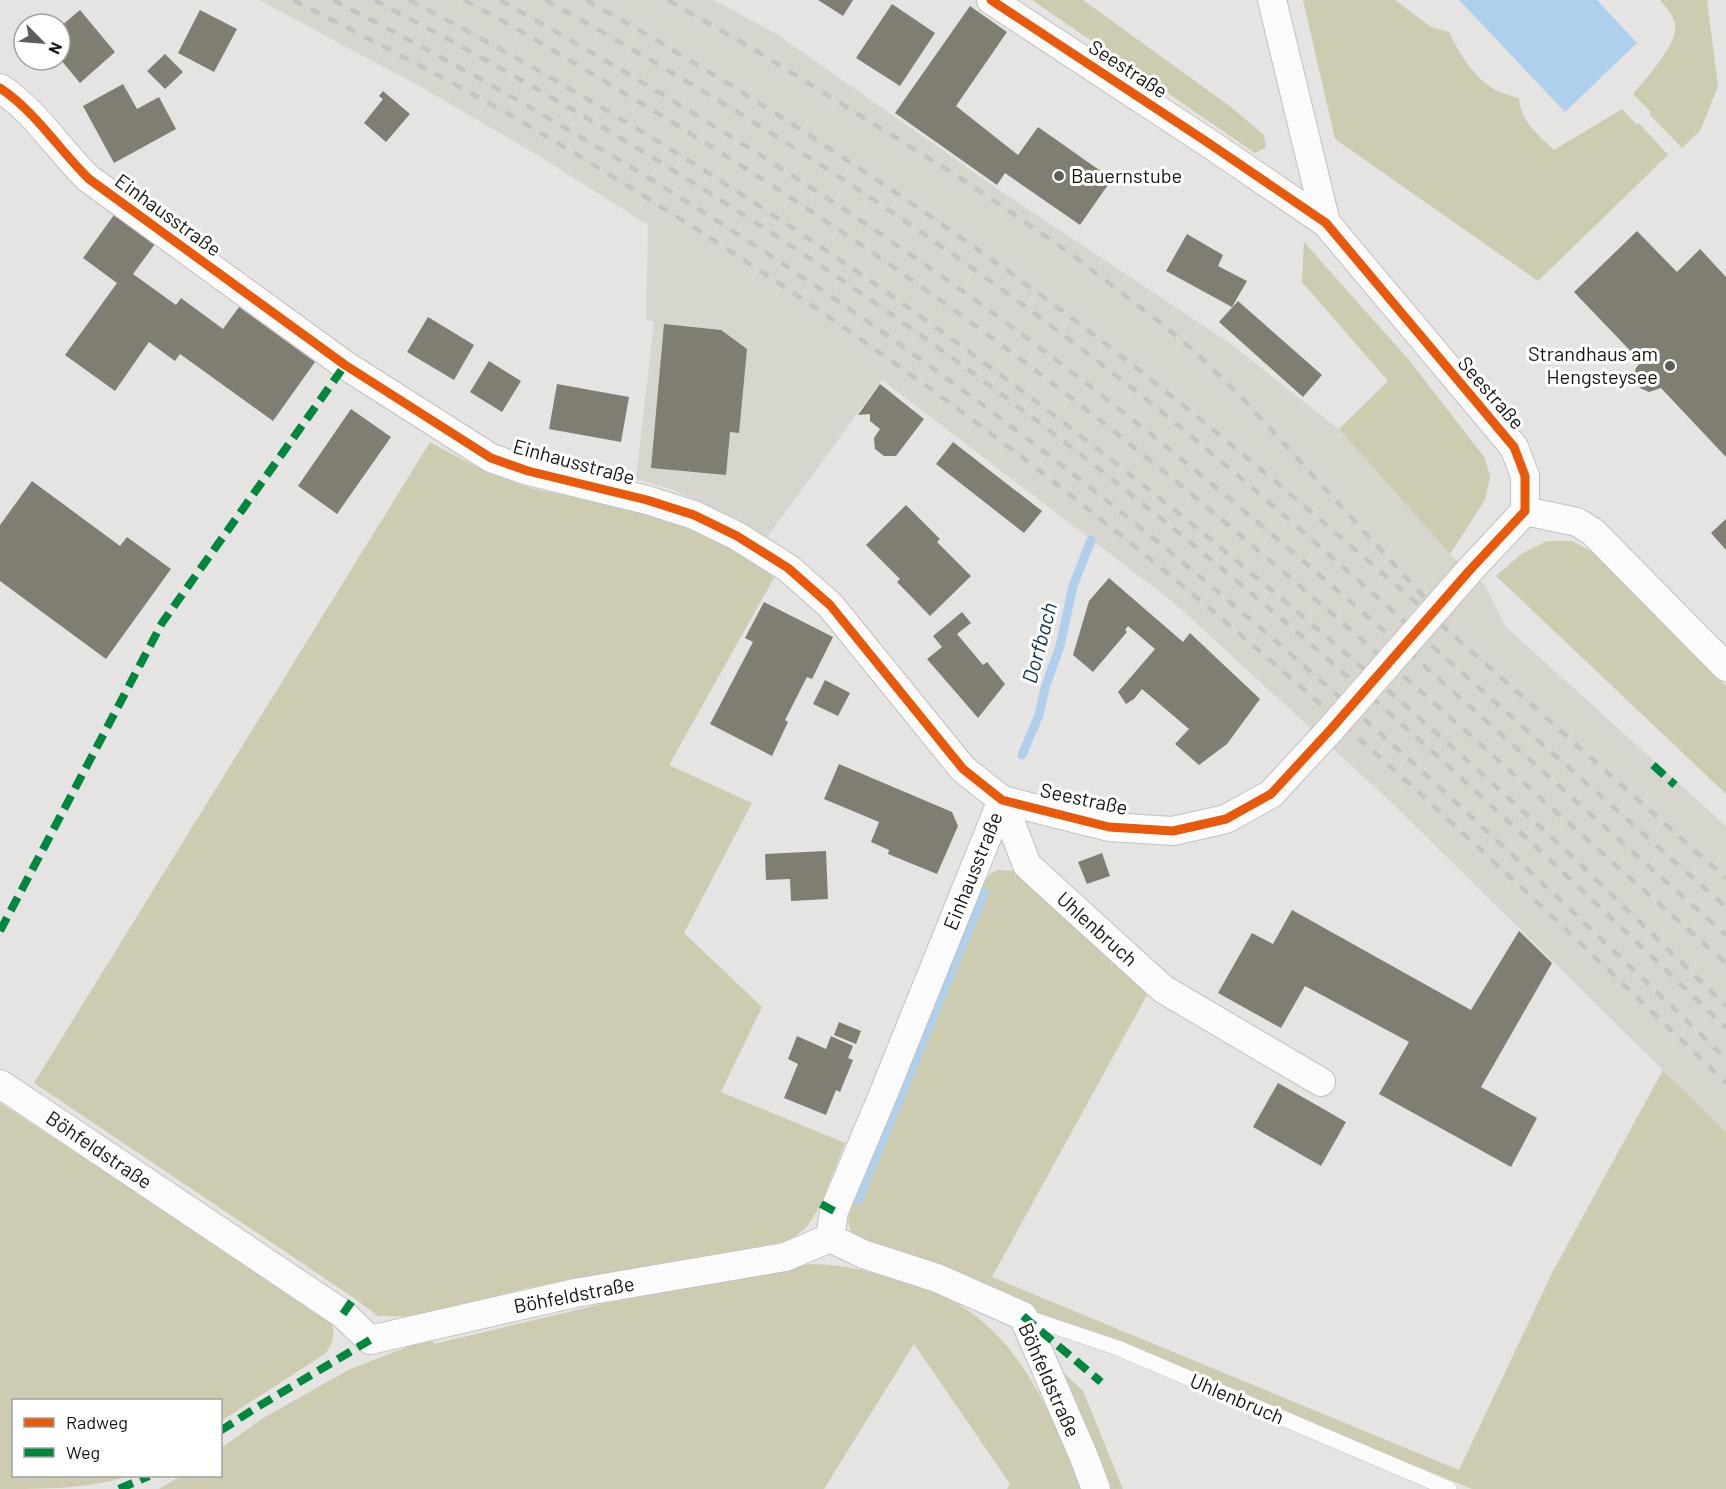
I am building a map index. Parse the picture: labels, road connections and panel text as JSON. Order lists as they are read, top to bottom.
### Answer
{
  "streets": {
    "street": [
      "Seestraße",
      "Einhausstraße",
      "Uhlenbruch",
      "Böhfeldstraße"
    ]
  },
  "crossings": [
    ["Seestraße", "Einhausstraße"],
    ["Seestraße", "Uhlenbruch"],
    ["Einhausstraße", "Uhlenbruch"],
    ["Einhausstraße", "Böhfeldstraße"],
    ["Uhlenbruch", "Böhfeldstraße"]
  ],
  "water": ["Dorfbach"],
  "places": ["Bauernstube", "Strandhaus am Hengsteysee"],
  "legend": ["Radweg", "Weg"],
  "north": "bottom right"
}
